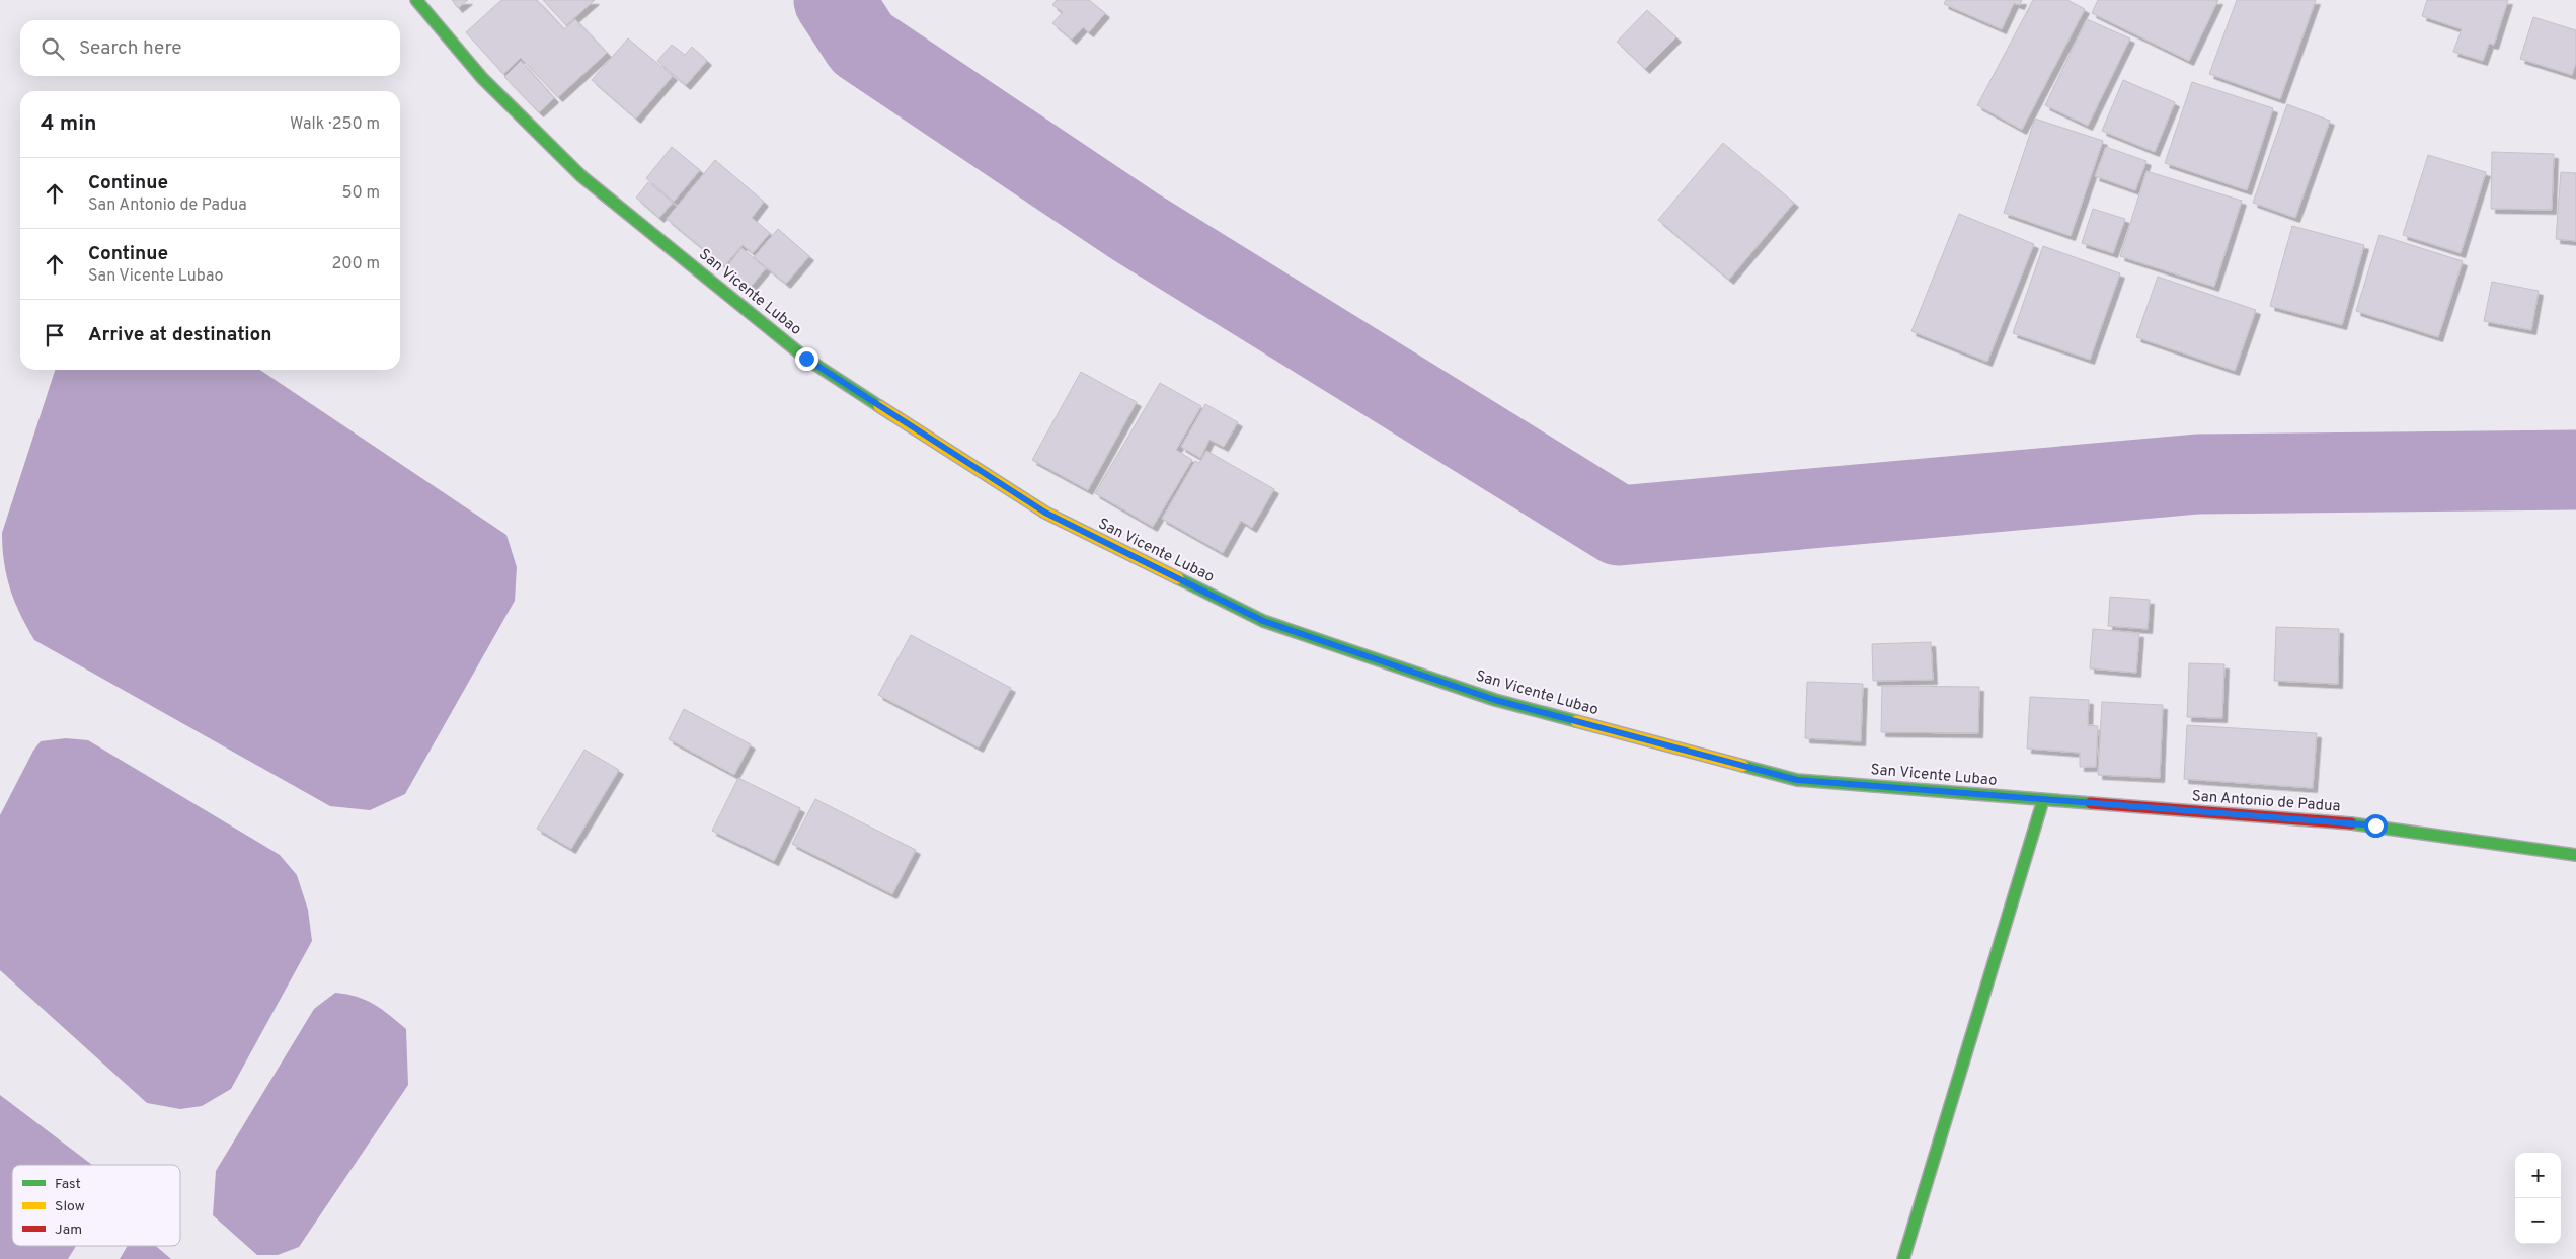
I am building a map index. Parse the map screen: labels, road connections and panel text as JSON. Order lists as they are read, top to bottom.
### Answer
{
  "streets": {
    "street": ["San Vicente Lubao", "San Antonio de Padua"]
  },
  "crossings": [
    ["San Vicente Lubao", "San Antonio de Padua"]
  ],
  "legend": ["Fast", "Slow", "Jam"],
  "page": {
    "search": "Search here",
    "heading": ["4 min", "Walk · 250 m"],
    "list": [
      ["Continue", "San Antonio de Padua", "50 m"],
      ["Continue", "San Vicente Lubao", "200 m"],
      "Arrive at destination"
    ],
    "map_buttons": ["+", "−"]
  }
}
